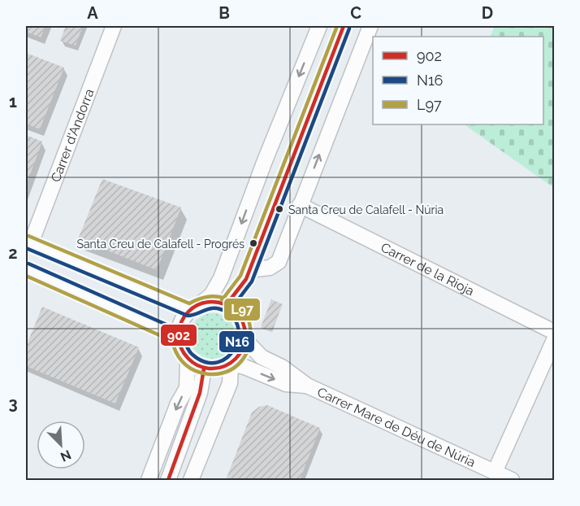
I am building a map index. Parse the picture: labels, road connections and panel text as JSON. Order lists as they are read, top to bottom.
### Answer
{
  "streets": {
    "street": ["Carrer d'Andorra", "Carrer de la Rioja", "Carrer Mare de Déu de Núria"]
  },
  "places": ["Santa Creu de Calafell - Núria", "Santa Creu de Calafell - Progrés"],
  "lines": ["transit line 902", "transit line L97", "transit line N16"],
  "legend": ["902", "N16", "L97"],
  "north": "bottom right",
  "grid": {
    "columns": [
      "A",
      "B",
      "C",
      "D"
    ],
    "rows": ["1", "2", "3"]
  }
}
